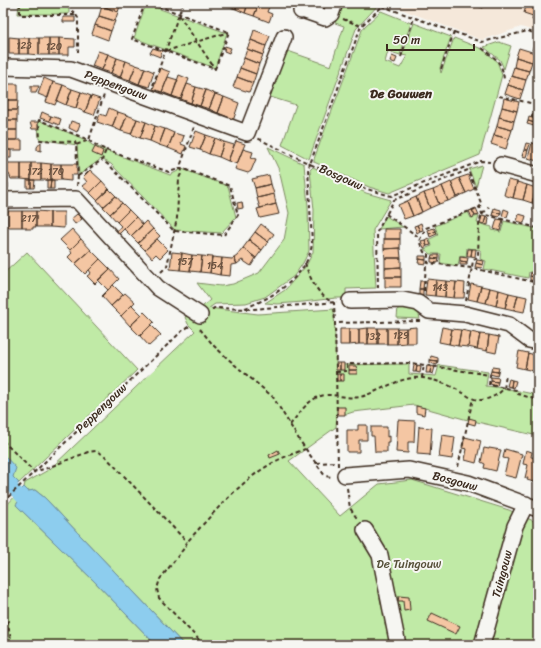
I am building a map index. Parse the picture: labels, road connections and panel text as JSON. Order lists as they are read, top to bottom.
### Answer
{
  "streets": {
    "street": ["Peppengouw", "Bosgouw", "Tuingouw"]
  },
  "crossings": [
    ["Peppengouw", "Bosgouw"],
    ["Bosgouw", "Tuingouw"]
  ],
  "districts": ["De Gouwen"],
  "parks": ["De Tuingouw"],
  "house_numbers": [
    "123",
    "120",
    "172",
    "170",
    "217",
    "157",
    "154",
    "143",
    "129",
    "132"
  ],
  "scale_bar": "50 m"
}
